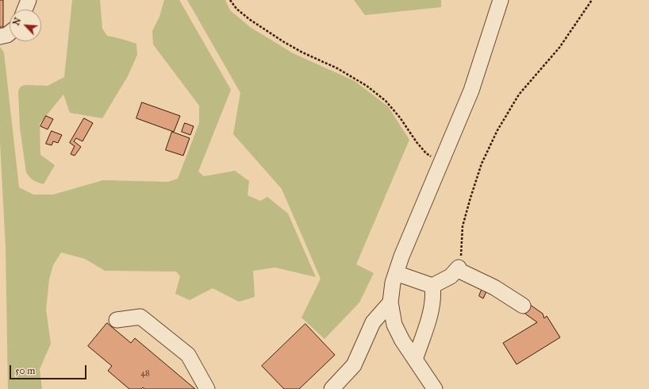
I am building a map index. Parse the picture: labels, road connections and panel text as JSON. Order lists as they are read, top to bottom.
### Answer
{
  "house_numbers": ["48"],
  "scale_bar": "50 m",
  "north": "top left"
}
